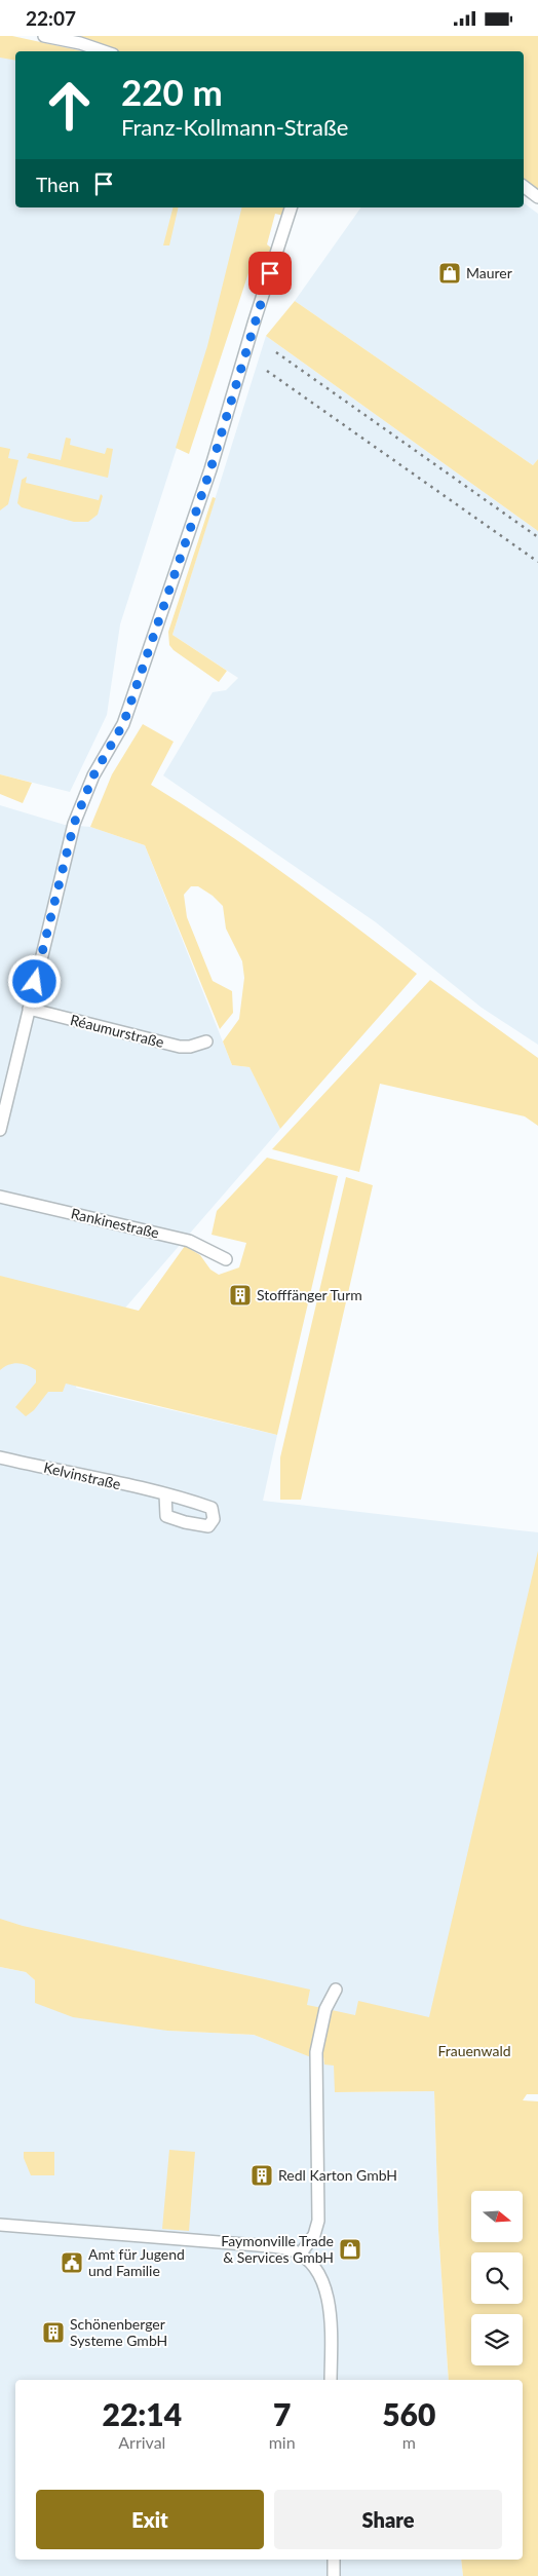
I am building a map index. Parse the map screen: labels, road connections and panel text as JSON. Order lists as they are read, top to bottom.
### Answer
{
  "streets": {
    "street": ["Réaumurstraße", "Rankinestraße", "Kelvinstraße"]
  },
  "parks": ["Frauenwald"],
  "places": {
    "shop": ["Maurer", "Faymonville Trade & Services GmbH"],
    "building": ["Stofffänger Turm", "Redl Karton GmbH", "Schönenberger Systeme GmbH"],
    "public building": ["Amt für Jugend und Familie"]
  },
  "north": "right",
  "page": {
    "status": "22:07",
    "turn": ["220 m", "Franz-Kollmann-Straße"],
    "then": "Then",
    "eta": [
      "22:14",
      "Arrival",
      "7",
      "min",
      "560",
      "m"
    ],
    "buttons": ["Exit", "Share"]
  }
}
